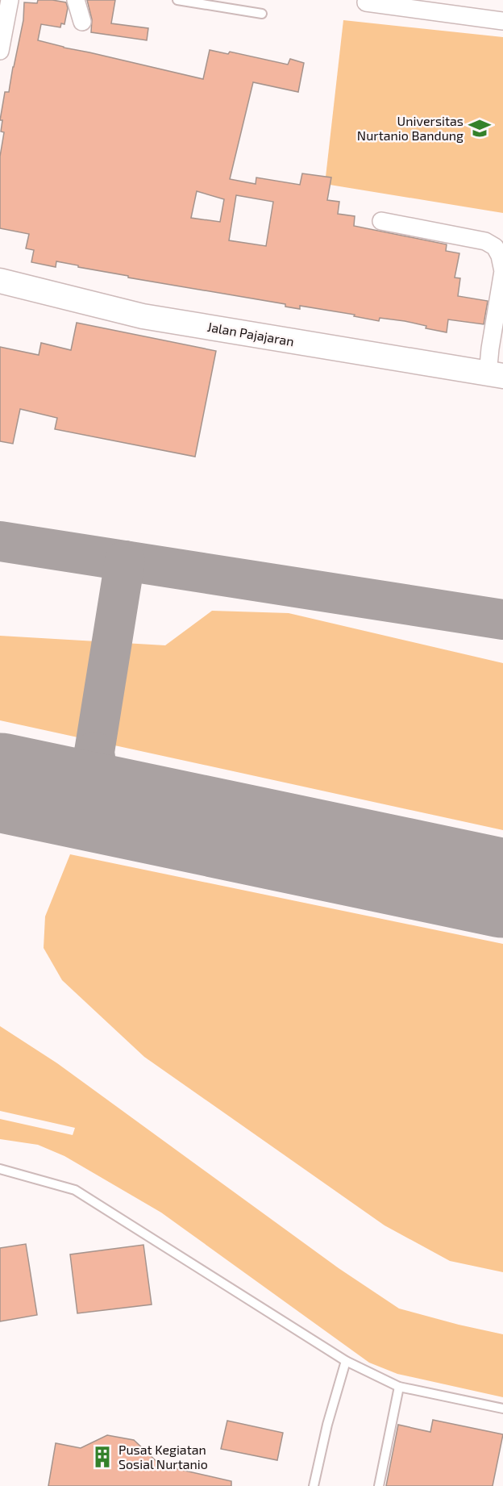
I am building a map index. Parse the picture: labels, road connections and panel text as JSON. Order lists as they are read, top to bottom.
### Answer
{
  "streets": {
    "main road": ["Jalan Pajajaran"]
  },
  "places": {
    "school or university": ["Universitas Nurtanio Bandung"],
    "building": ["Pusat Kegiatan Sosial Nurtanio"]
  }
}
